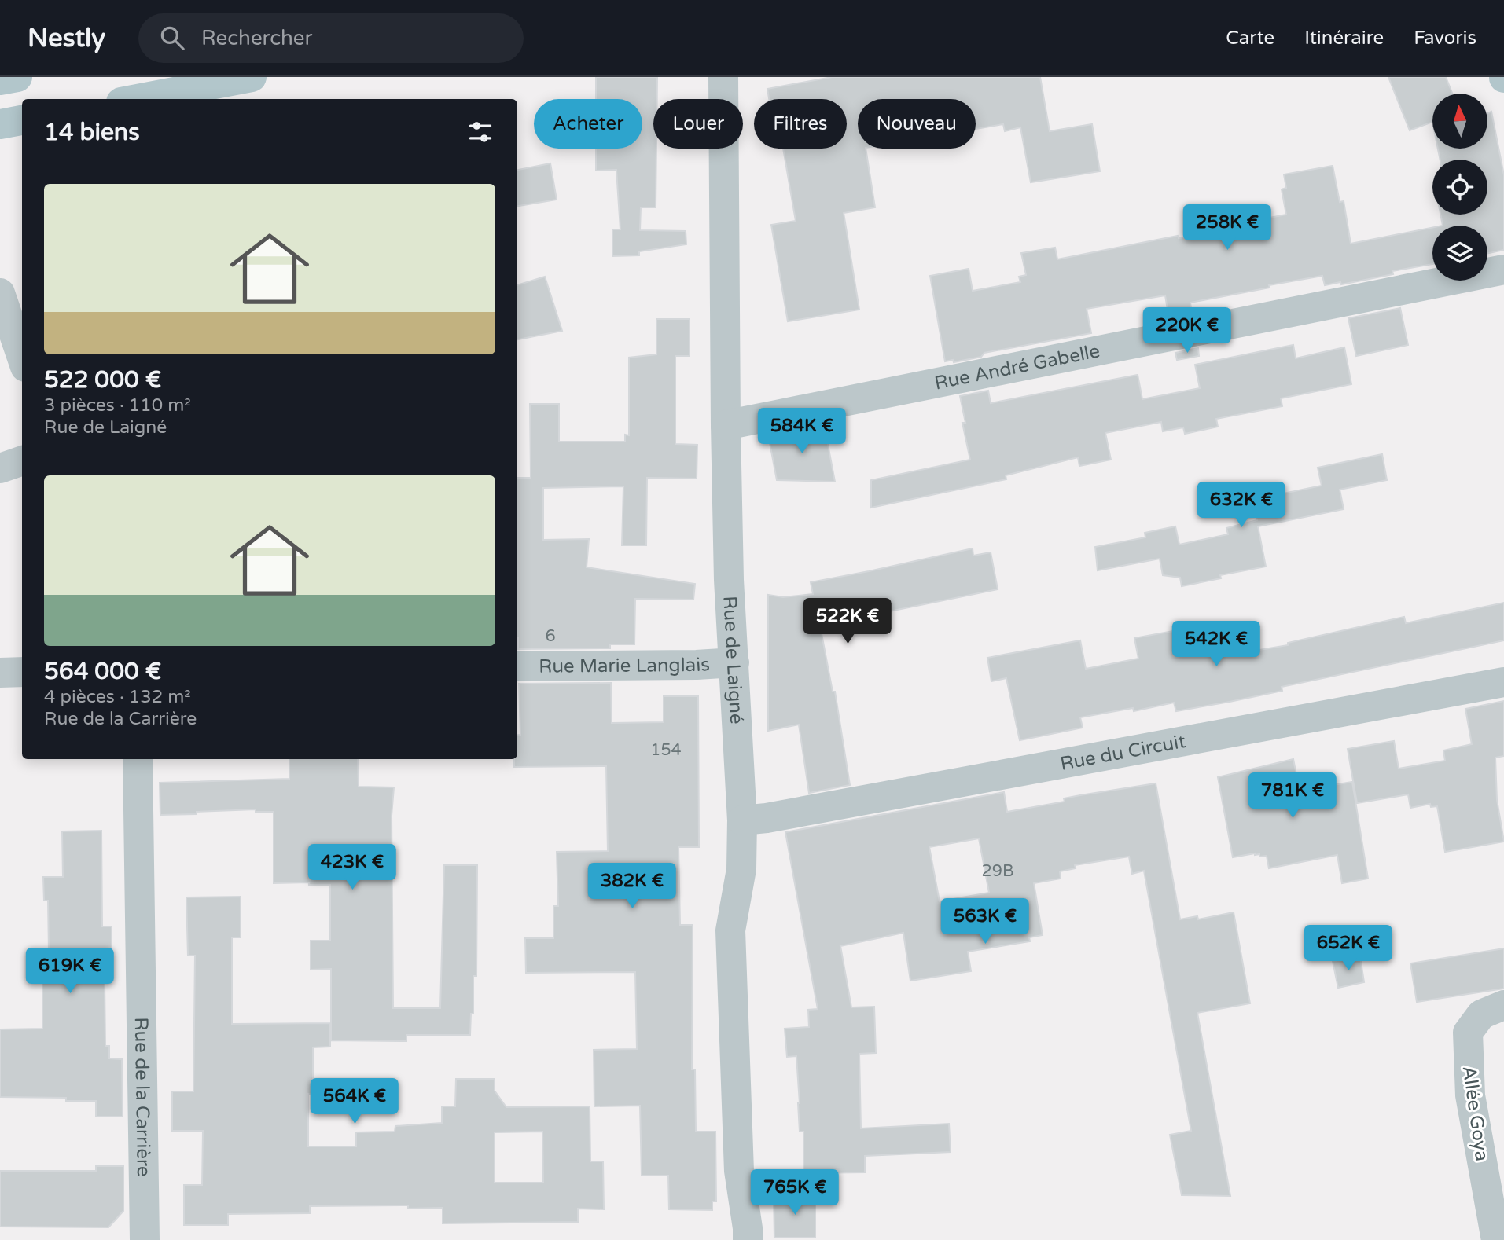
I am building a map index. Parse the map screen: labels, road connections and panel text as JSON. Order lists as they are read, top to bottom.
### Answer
{
  "streets": {
    "street": [
      "Rue André Gabelle",
      "Rue de Laigné",
      "Rue Marie Langlais",
      "Rue du Circuit",
      "Rue de la Carrière",
      "Allée Goya"
    ]
  },
  "crossings": [
    ["Rue André Gabelle", "Rue de Laigné"],
    ["Rue de Laigné", "Rue Marie Langlais"],
    ["Rue de Laigné", "Rue du Circuit"]
  ],
  "house_numbers": ["6", "154", "29B"],
  "north": "top",
  "page": {
    "header": "Nestly",
    "search": "Rechercher",
    "nav": ["Carte", "Itinéraire", "Favoris"],
    "chip": [
      "Acheter",
      "Louer",
      "Filtres",
      "Nouveau"
    ],
    "heading": "14 biens",
    "list": [
      {
        "name": "522 000 €",
        "note": "3 pièces · 110 m² · Rue de Laigné"
      },
      {
        "name": "564 000 €",
        "note": "4 pièces · 132 m² · Rue de la Carrière"
      }
    ],
    "price": [
      "258K €",
      "220K €",
      "584K €",
      "632K €",
      "522K €",
      "542K €",
      "781K €",
      "423K €",
      "382K €",
      "563K €",
      "652K €",
      "619K €",
      "564K €",
      "765K €"
    ]
  }
}
